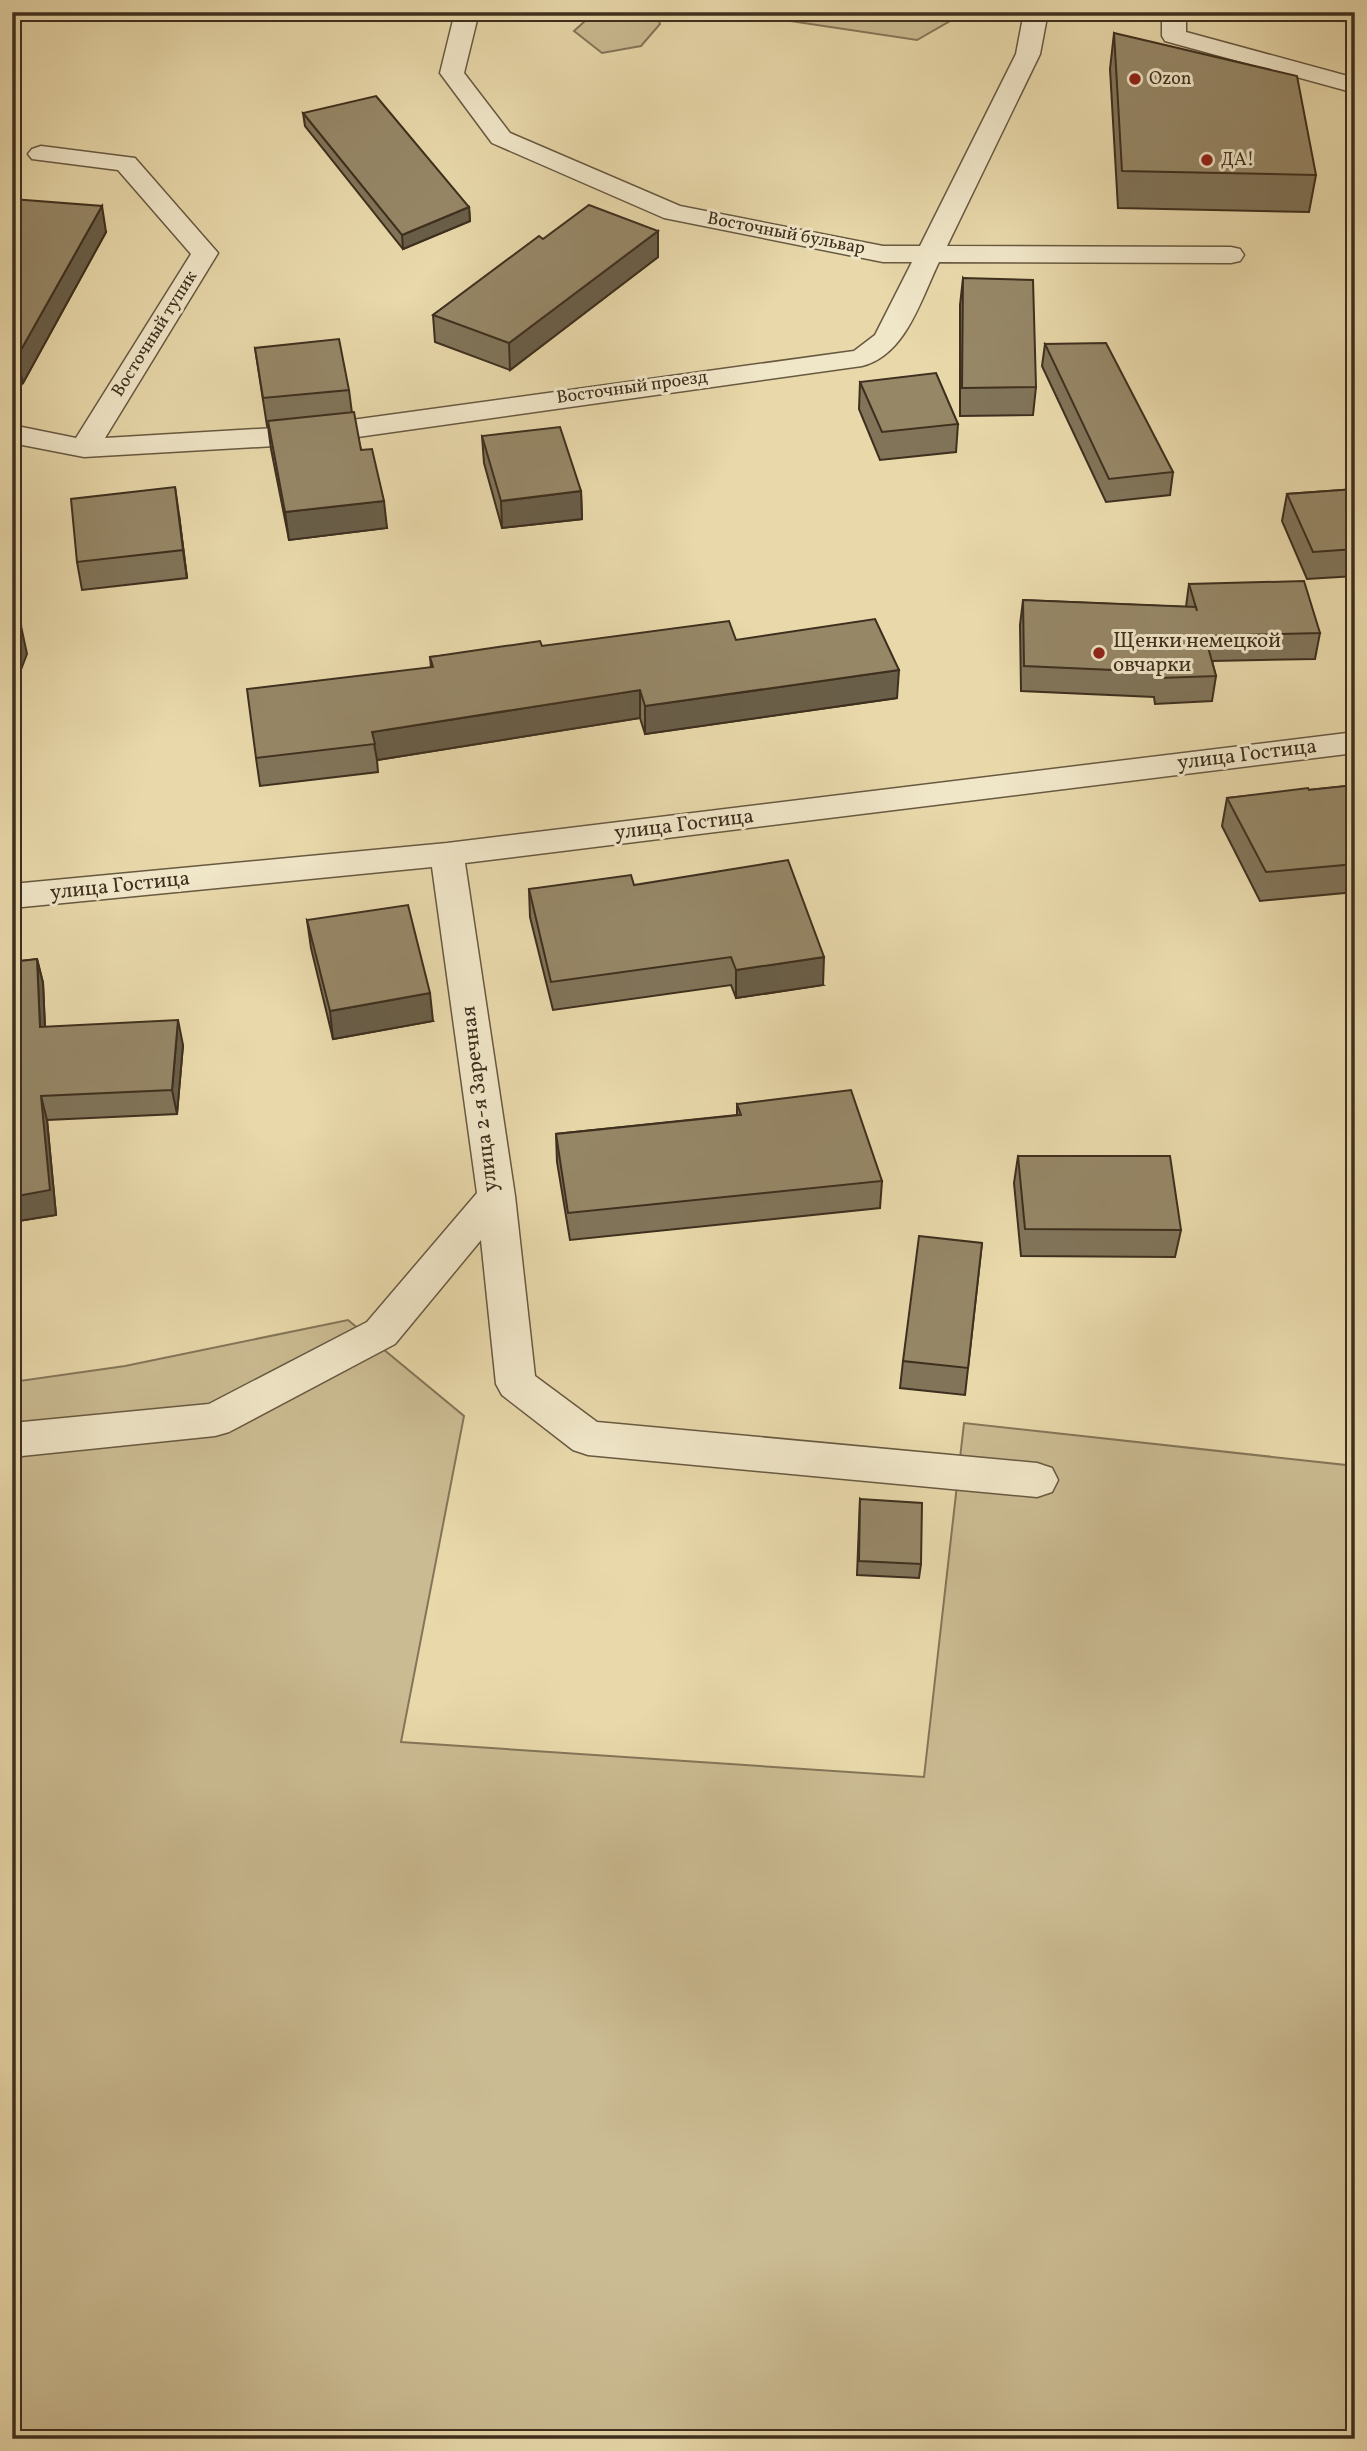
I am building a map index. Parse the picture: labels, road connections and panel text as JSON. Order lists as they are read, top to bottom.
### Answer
{
  "streets": {
    "street": [
      "Восточный бульвар",
      "Восточный тупик",
      "Восточный проезд",
      "улица Гостица",
      "улица 2-я Заречная"
    ]
  },
  "crossings": [
    ["Восточный бульвар", "Восточный проезд"],
    ["Восточный тупик", "Восточный проезд"],
    ["улица Гостица", "улица 2-я Заречная"]
  ],
  "places": ["Ozon", "ДА!", "Щенки немецкой овчарки"]
}
